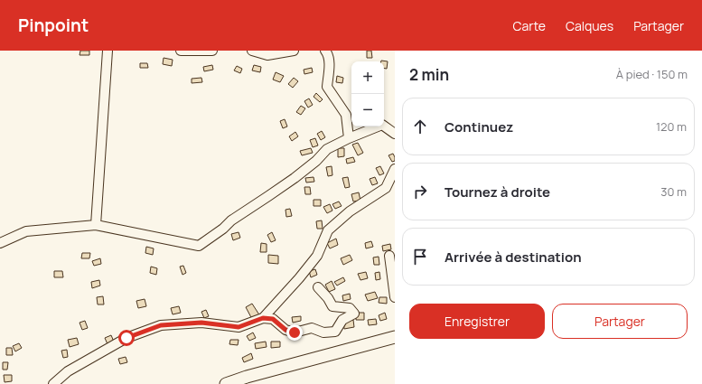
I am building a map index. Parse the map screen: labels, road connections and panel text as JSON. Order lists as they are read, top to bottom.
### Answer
{
  "page": {
    "header": "Pinpoint",
    "nav": ["Carte", "Calques", "Partager"],
    "heading": ["2 min", "À pied · 150 m"],
    "map_buttons": ["+", "−"],
    "list": [
      ["Continuez", "120 m"],
      ["Tournez à droite", "30 m"],
      "Arrivée à destination"
    ],
    "buttons": ["Enregistrer", "Partager"]
  }
}
